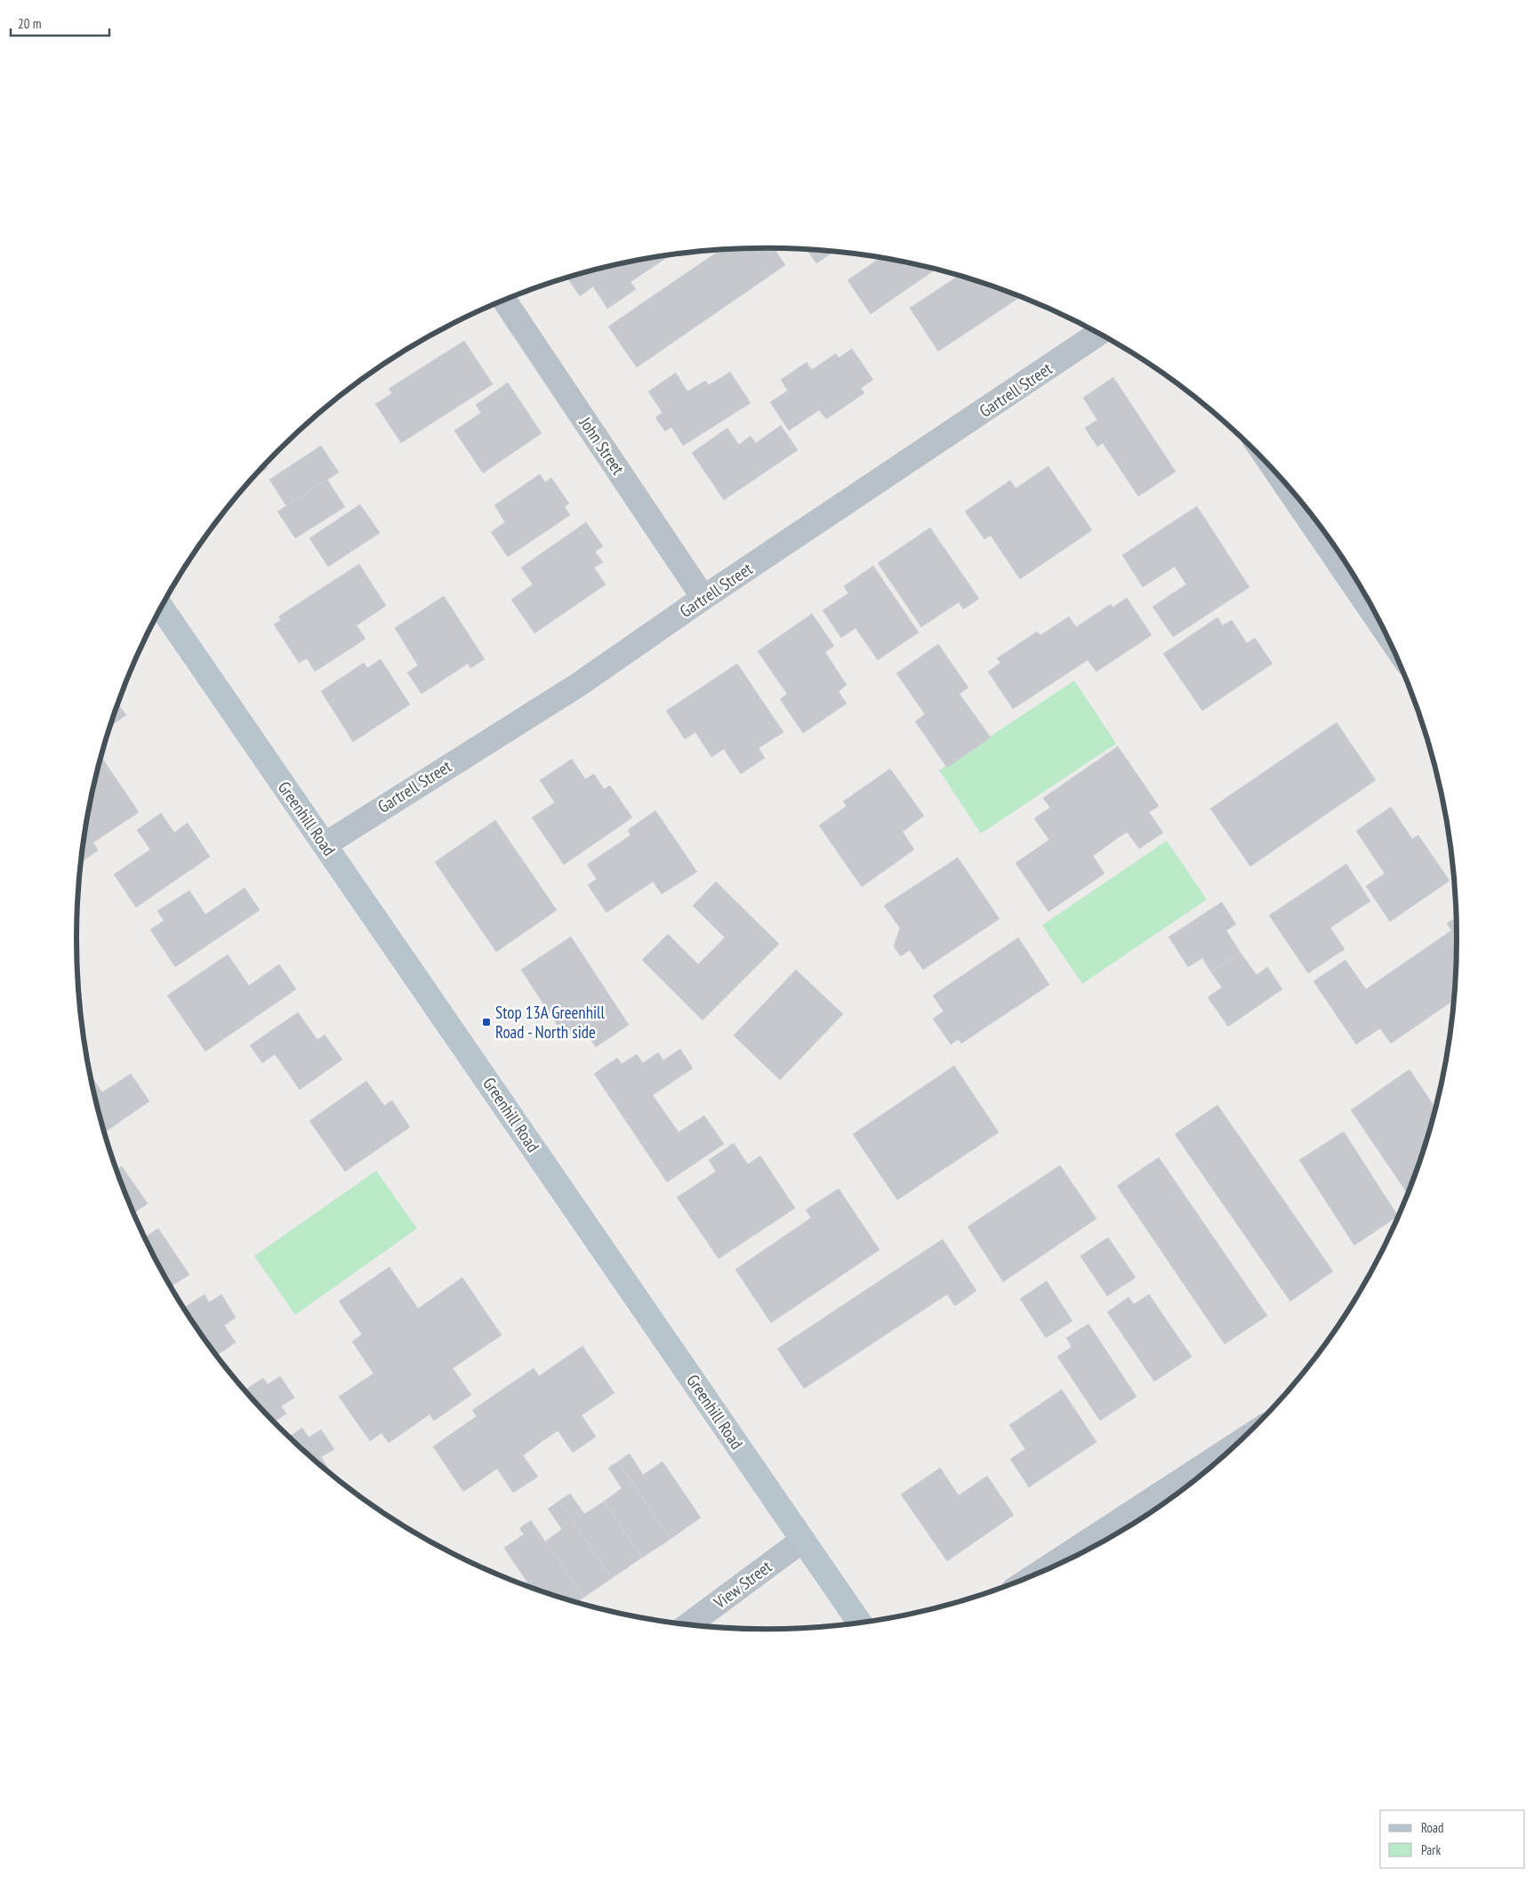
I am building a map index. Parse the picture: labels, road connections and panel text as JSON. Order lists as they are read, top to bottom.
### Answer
{
  "streets": {
    "main road": ["Greenhill Road"],
    "street": ["Gartrell Street", "John Street", "View Street"]
  },
  "crossings": [
    ["Gartrell Street", "John Street"],
    ["Gartrell Street", "Greenhill Road"],
    ["Greenhill Road", "View Street"]
  ],
  "places": {
    "transit": ["Stop 13A Greenhill Road - North side"]
  },
  "legend": ["Road", "Park"],
  "scale_bar": "20 m"
}
